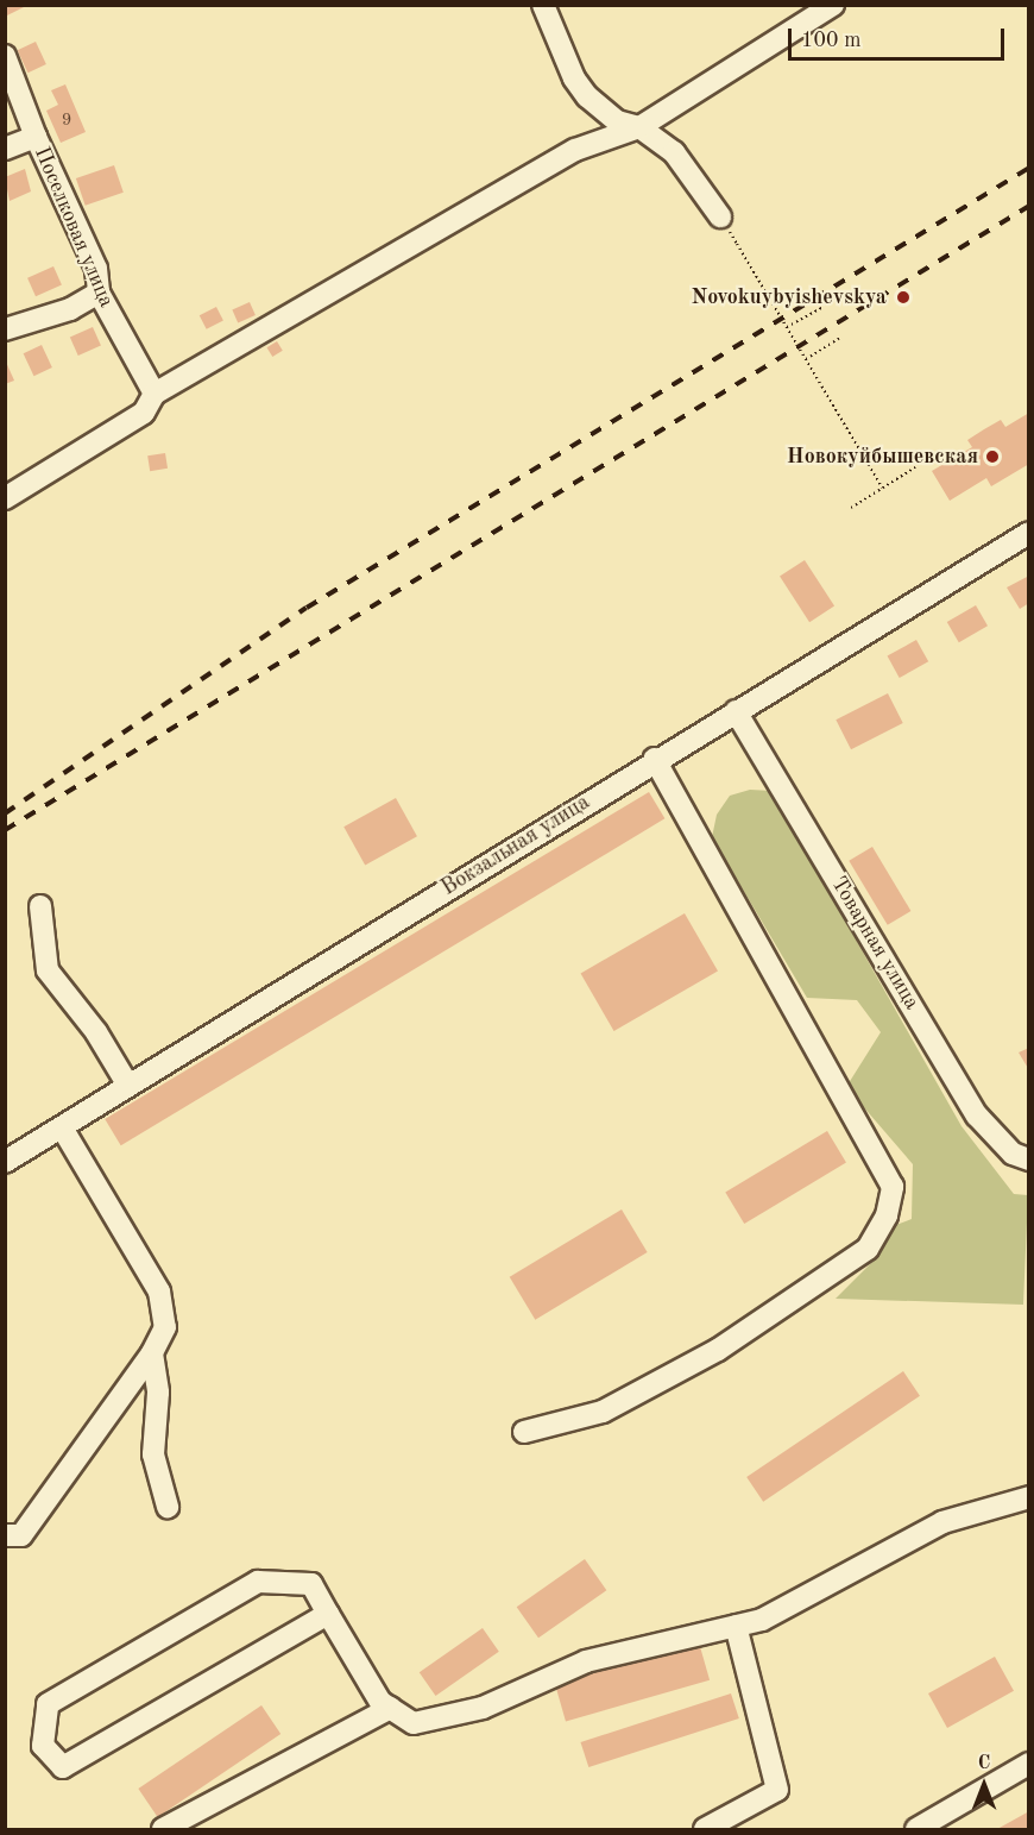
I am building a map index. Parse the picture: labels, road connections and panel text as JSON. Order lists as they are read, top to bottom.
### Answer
{
  "streets": {
    "street": ["Поселковая улица", "Вокзальная улица", "Товарная улица"]
  },
  "crossings": [
    ["Вокзальная улица", "Товарная улица"]
  ],
  "places": ["Novokuybyishevskya", "Новокуйбышевская"],
  "house_numbers": ["9"],
  "scale_bar": "100 m",
  "north": "top"
}
